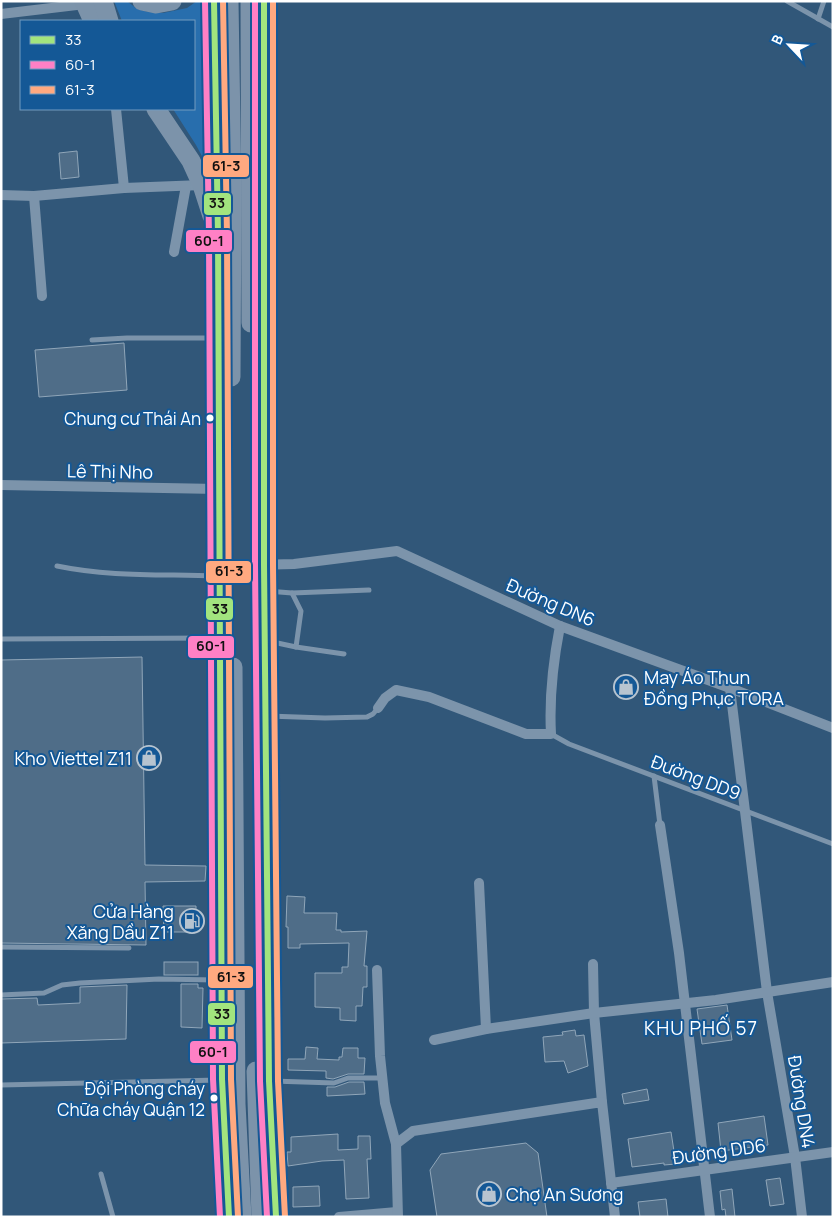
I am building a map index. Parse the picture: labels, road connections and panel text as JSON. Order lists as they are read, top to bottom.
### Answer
{
  "streets": {
    "street": [
      "Lê Thị Nho",
      "Đường DN6",
      "Đường DN4",
      "Đường DD6"
    ],
    "lane": ["Đường DD9"]
  },
  "crossings": [
    ["Đường DD9", "Đường DN4"],
    ["Đường DN4", "Đường DD6"]
  ],
  "districts": ["KHU PHỐ 57"],
  "places": {
    "other": ["Chung cư Thái An", "Đội Phòng cháy Chữa cháy Quận 12"],
    "shop": ["May Áo Thun Đồng Phục TORA", "Kho Viettel Z11", "Chợ An Sương"],
    "fuel station": ["Cửa Hàng Xăng Dầu Z11"]
  },
  "lines": ["transit line 33", "transit line 60-1", "transit line 61-3"],
  "legend": ["33", "60-1", "61-3"],
  "north": "top left"
}
